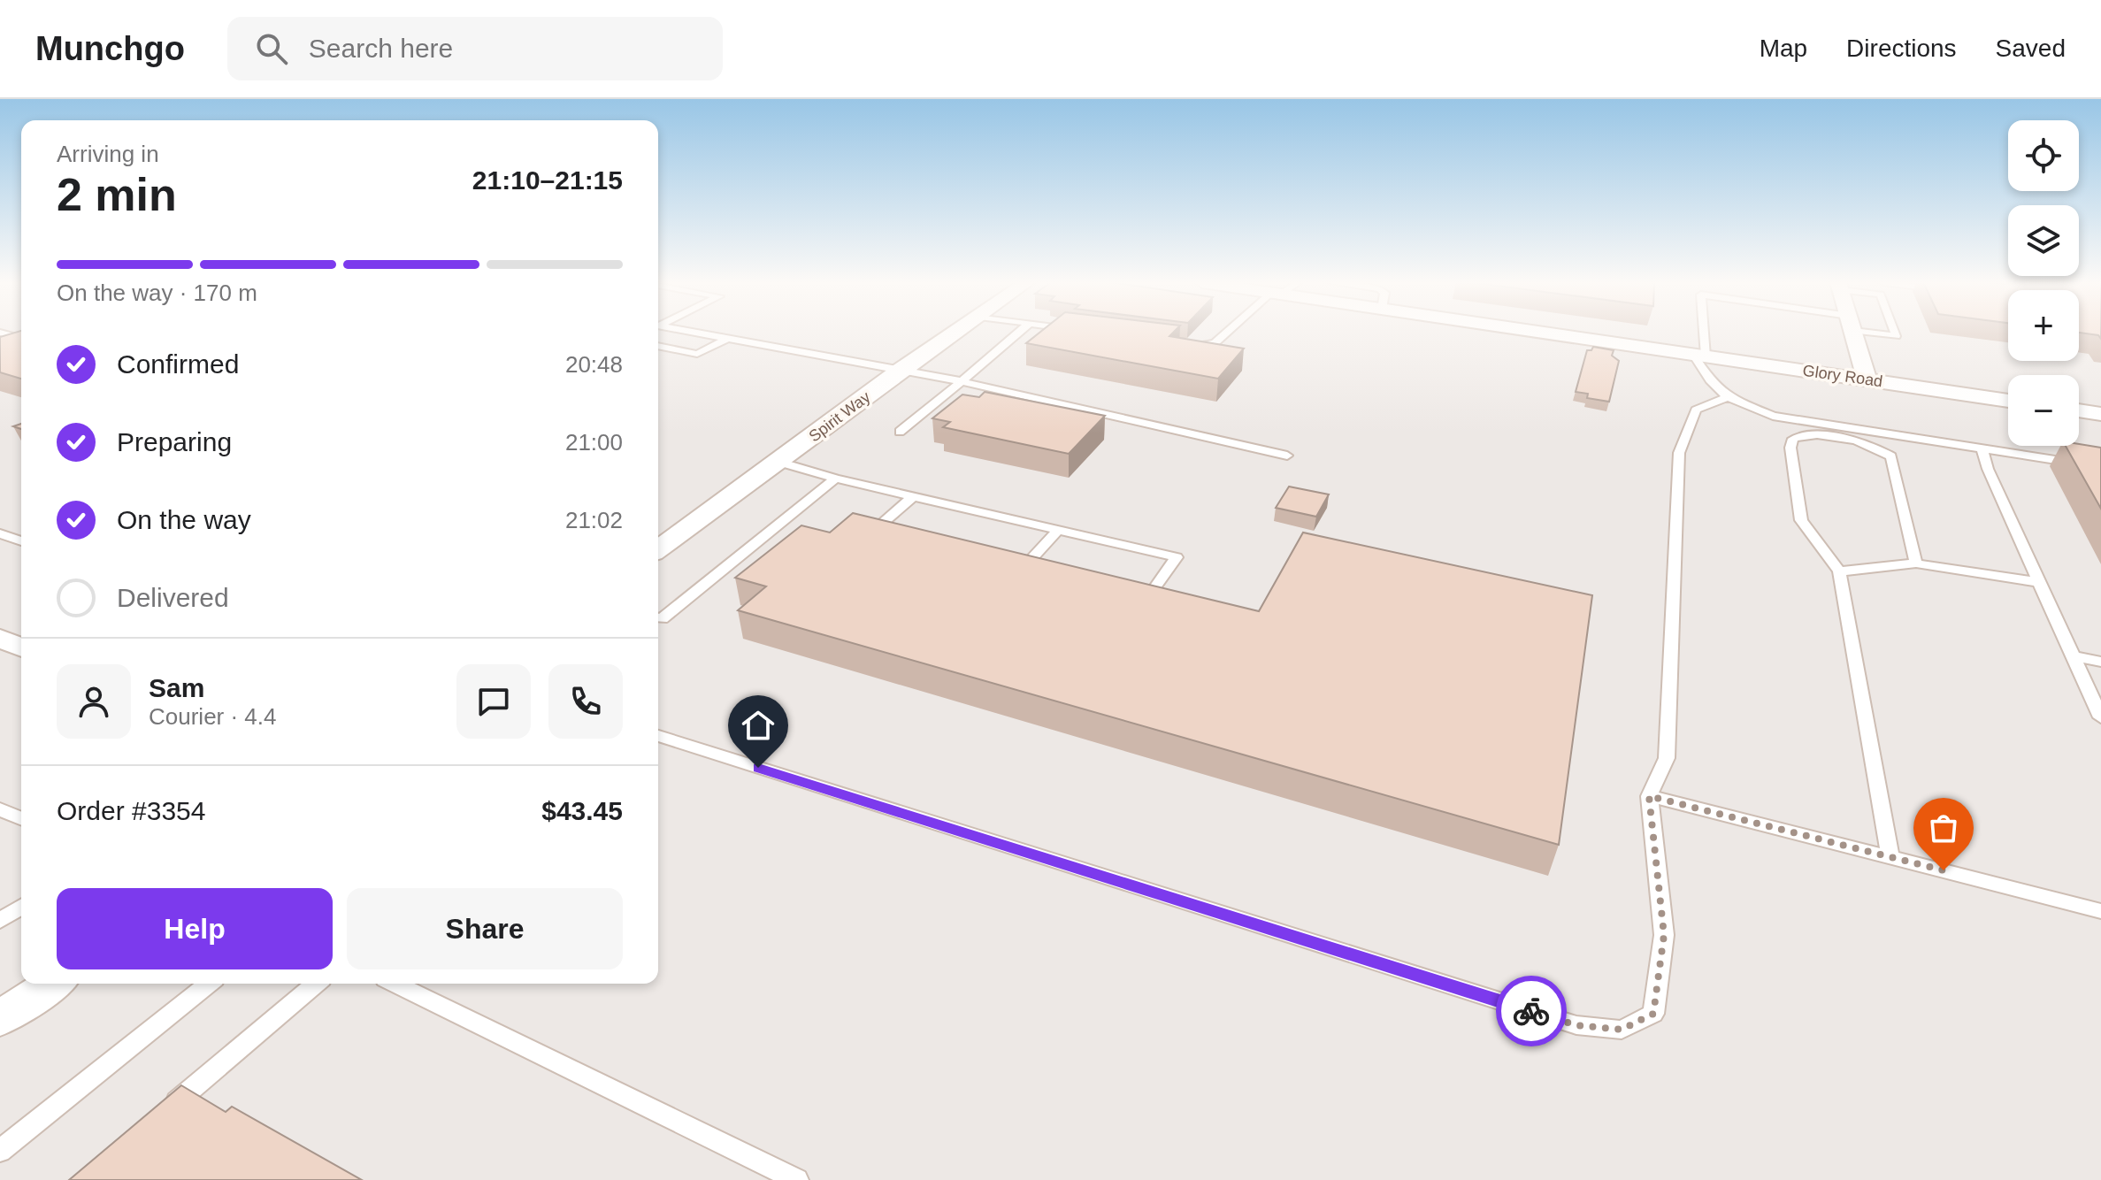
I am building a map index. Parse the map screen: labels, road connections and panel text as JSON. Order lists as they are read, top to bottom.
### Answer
{
  "streets": {
    "street": ["Glory Road", "Spirit Way"]
  },
  "page": {
    "header": "Munchgo",
    "search": "Search here",
    "nav": ["Map", "Directions", "Saved"],
    "map_buttons": ["+", "−"],
    "heading": ["2 min", "Arriving in", "21:10–21:15"],
    "panel": [
      "Sam",
      "Courier · 4.4",
      "Order #3354",
      "$43.45"
    ],
    "bar": "On the way · 170 m",
    "list": [
      ["Confirmed", "20:48"],
      ["Preparing", "21:00"],
      ["On the way", "21:02"],
      "Delivered"
    ],
    "buttons": ["Help", "Share"]
  }
}
